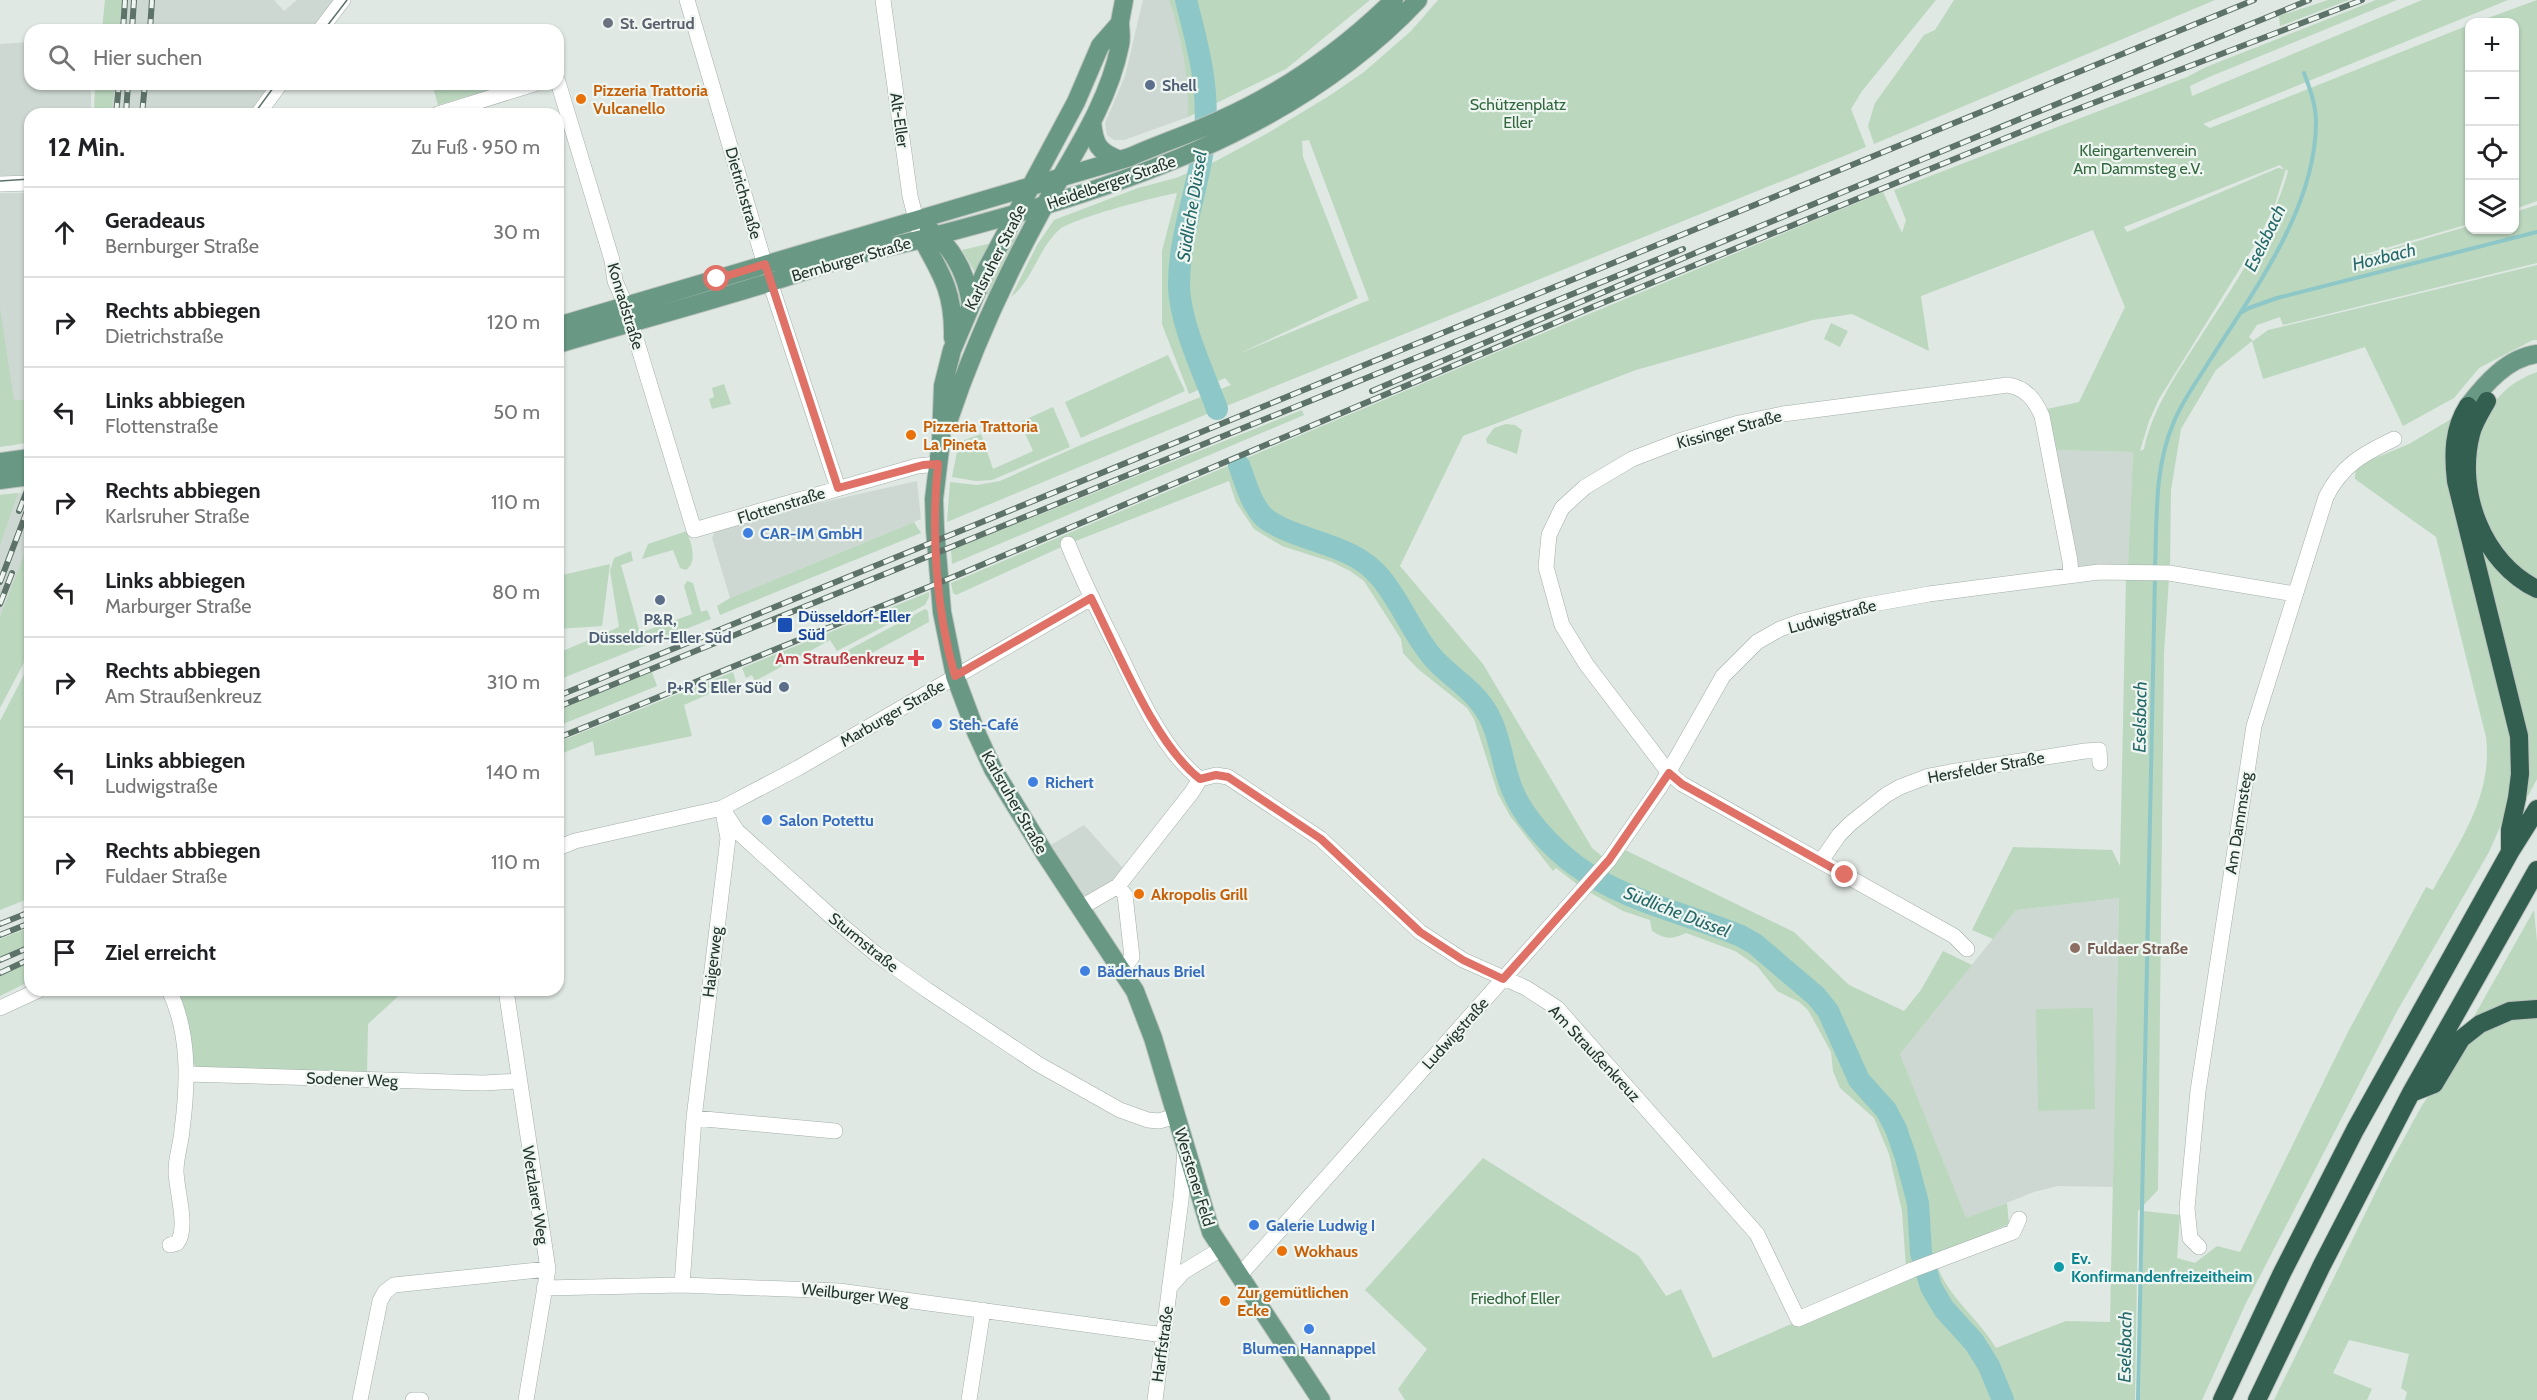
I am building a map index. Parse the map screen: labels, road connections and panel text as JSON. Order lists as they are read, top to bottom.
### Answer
{
  "streets": {
    "main road": [
      "Heidelberger Straße",
      "Karlsruher Straße",
      "Bernburger Straße",
      "Werstener Feld"
    ],
    "street": [
      "Alt-Eller",
      "Dietrichstraße",
      "Konradstraße",
      "Kissinger Straße",
      "Flottenstraße",
      "Ludwigstraße",
      "Marburger Straße",
      "Hersfelder Straße",
      "Am Dammsteg",
      "Sturmstraße",
      "Haigerweg",
      "Am Straußenkreuz",
      "Sodener Weg",
      "Wetzlarer Weg",
      "Weilburger Weg",
      "Harffstraße"
    ]
  },
  "crossings": [
    ["Alt-Eller", "Heidelberger Straße"],
    ["Alt-Eller", "Bernburger Straße"],
    ["Heidelberger Straße", "Karlsruher Straße"],
    ["Heidelberger Straße", "Bernburger Straße"],
    ["Dietrichstraße", "Bernburger Straße"],
    ["Dietrichstraße", "Flottenstraße"],
    ["Karlsruher Straße", "Flottenstraße"],
    ["Karlsruher Straße", "Marburger Straße"],
    ["Karlsruher Straße", "Werstener Feld"],
    ["Bernburger Straße", "Konradstraße"],
    ["Konradstraße", "Flottenstraße"],
    ["Kissinger Straße", "Ludwigstraße"],
    ["Ludwigstraße", "Am Dammsteg"],
    ["Ludwigstraße", "Am Straußenkreuz"],
    ["Ludwigstraße", "Werstener Feld"],
    ["Marburger Straße", "Sturmstraße"],
    ["Marburger Straße", "Haigerweg"],
    ["Sturmstraße", "Haigerweg"],
    ["Sturmstraße", "Werstener Feld"],
    ["Haigerweg", "Weilburger Weg"],
    ["Sodener Weg", "Wetzlarer Weg"],
    ["Werstener Feld", "Harffstraße"],
    ["Wetzlarer Weg", "Weilburger Weg"],
    ["Weilburger Weg", "Harffstraße"]
  ],
  "water": ["Südliche Düssel", "Eselsbach", "Hoxbach"],
  "parks": ["Schützenplatz Eller", "Kleingartenverein Am Dammsteg e.V.", "Friedhof Eller"],
  "places": {
    "other": [
      "St. Gertrud",
      "Shell",
      "Pizzeria Trattoria Vulcanello",
      "Pizzeria Trattoria La Pineta",
      "CAR-IM GmbH",
      "P&R, Düsseldorf-Eller Süd",
      "P+R S Eller Süd",
      "Steh-Café",
      "Richert",
      "Salon Potettu",
      "Akropolis Grill",
      "Fuldaer Straße",
      "Bäderhaus Briel",
      "Galerie Ludwig I",
      "Wokhaus",
      "Ev. Konfirmandenfreizeitheim",
      "Zur gemütlichen Ecke",
      "Blumen Hannappel"
    ],
    "transit": ["Düsseldorf-Eller Süd"],
    "health": ["Am Straußenkreuz"]
  },
  "page": {
    "map_buttons": ["+", "−"],
    "search": "Hier suchen",
    "heading": ["12 Min.", "Zu Fuß · 950 m"],
    "list": [
      ["Geradeaus", "Bernburger Straße", "30 m"],
      ["Rechts abbiegen", "Dietrichstraße", "120 m"],
      ["Links abbiegen", "Flottenstraße", "50 m"],
      ["Rechts abbiegen", "Karlsruher Straße", "110 m"],
      ["Links abbiegen", "Marburger Straße", "80 m"],
      ["Rechts abbiegen", "Am Straußenkreuz", "310 m"],
      ["Links abbiegen", "Ludwigstraße", "140 m"],
      ["Rechts abbiegen", "Fuldaer Straße", "110 m"],
      "Ziel erreicht"
    ]
  }
}
